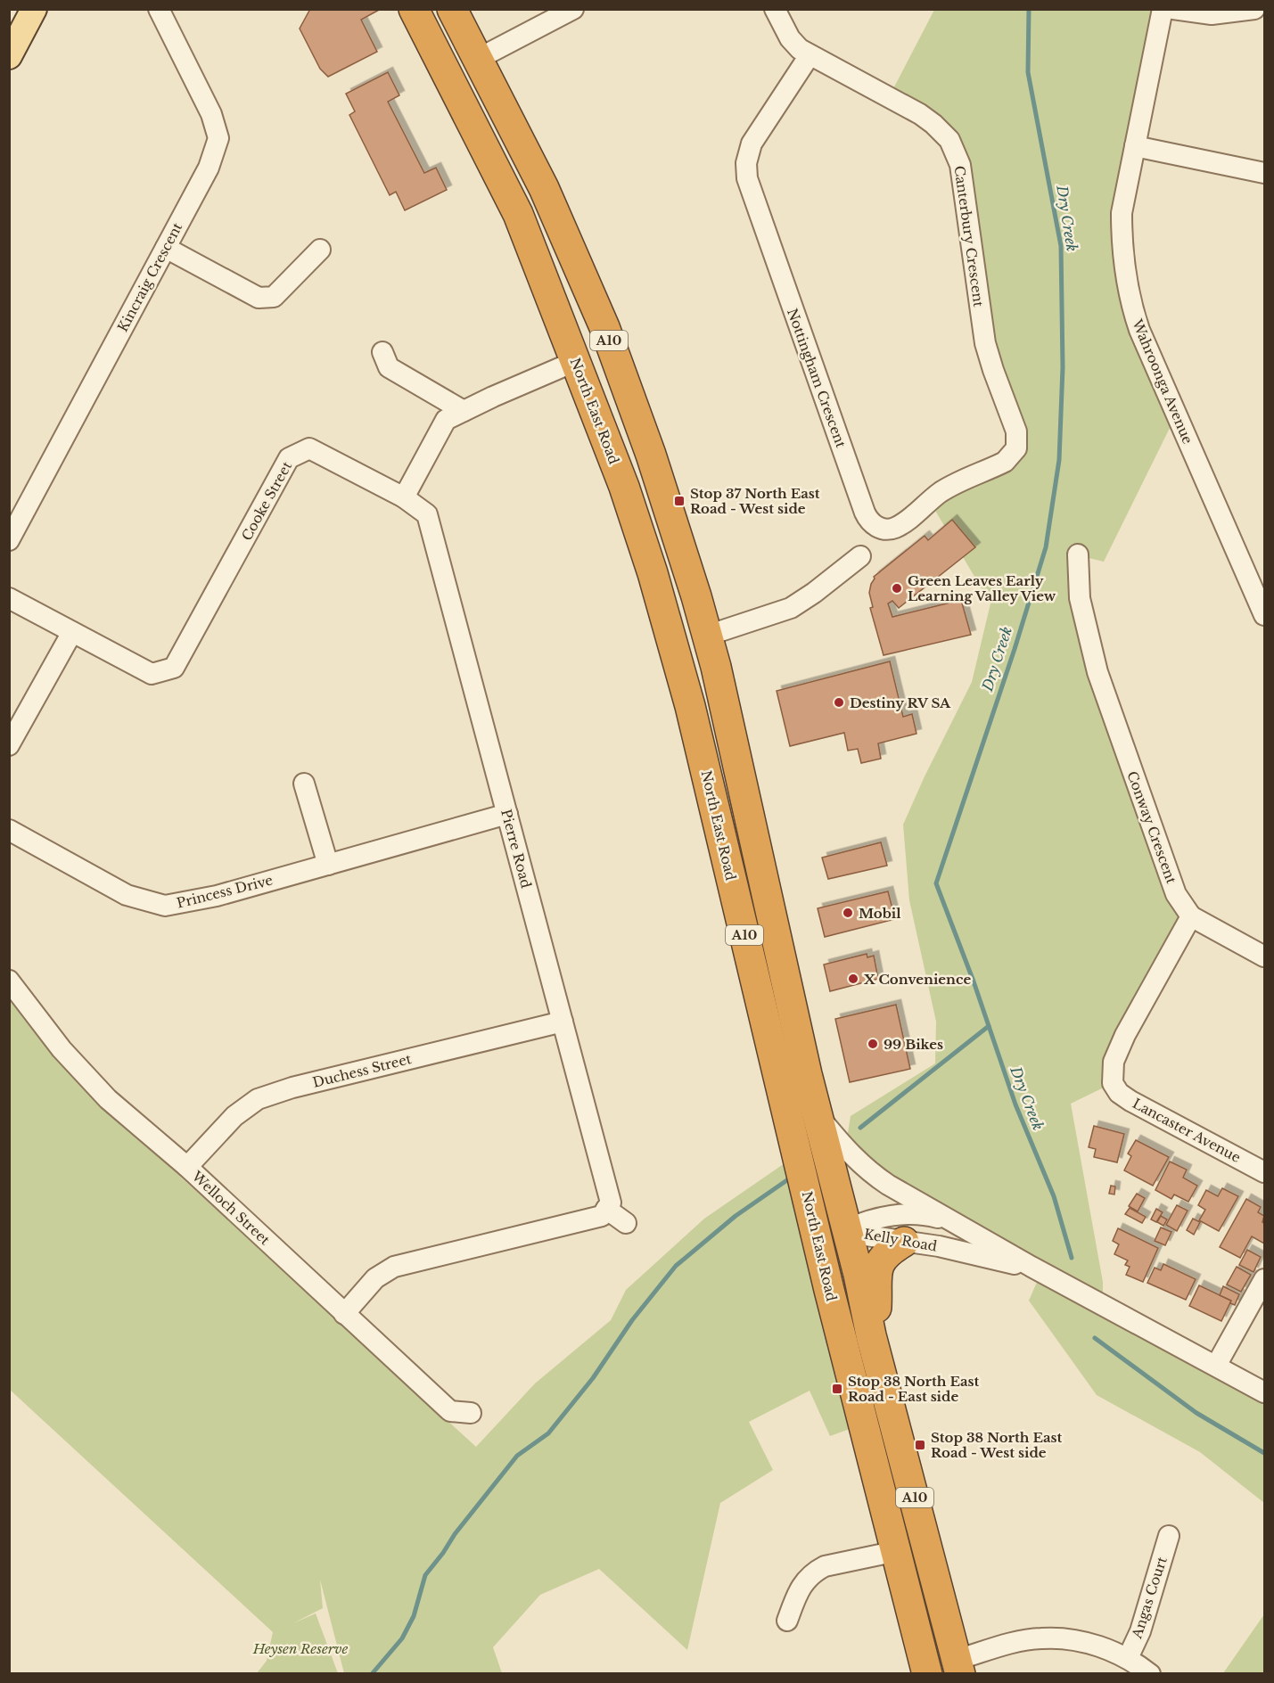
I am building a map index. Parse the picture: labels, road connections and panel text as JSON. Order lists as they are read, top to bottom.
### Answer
{
  "streets": {
    "highway": ["A10", "North East Road"],
    "street": [
      "Canterbury Crescent",
      "Kincraig Crescent",
      "Nottingham Crescent",
      "Wahroonga Avenue",
      "Cooke Street",
      "Conway Crescent",
      "Pierre Road",
      "Princess Drive",
      "Duchess Street",
      "Lancaster Avenue",
      "Welloch Street",
      "Kelly Road",
      "Angas Court"
    ]
  },
  "crossings": [
    ["Canterbury Crescent", "Nottingham Crescent"],
    ["A10", "Kelly Road"],
    ["Cooke Street", "Pierre Road"],
    ["Conway Crescent", "Lancaster Avenue"],
    ["Pierre Road", "Princess Drive"],
    ["Pierre Road", "Duchess Street"],
    ["Duchess Street", "Welloch Street"]
  ],
  "water": ["Dry Creek"],
  "parks": ["Heysen Reserve"],
  "places": {
    "transit": ["Stop 37 North East Road - West side", "Stop 38 North East Road - East side", "Stop 38 North East Road - West side"],
    "other": [
      "Green Leaves Early Learning Valley View",
      "Destiny RV SA",
      "Mobil",
      "X Convenience",
      "99 Bikes"
    ]
  }
}
